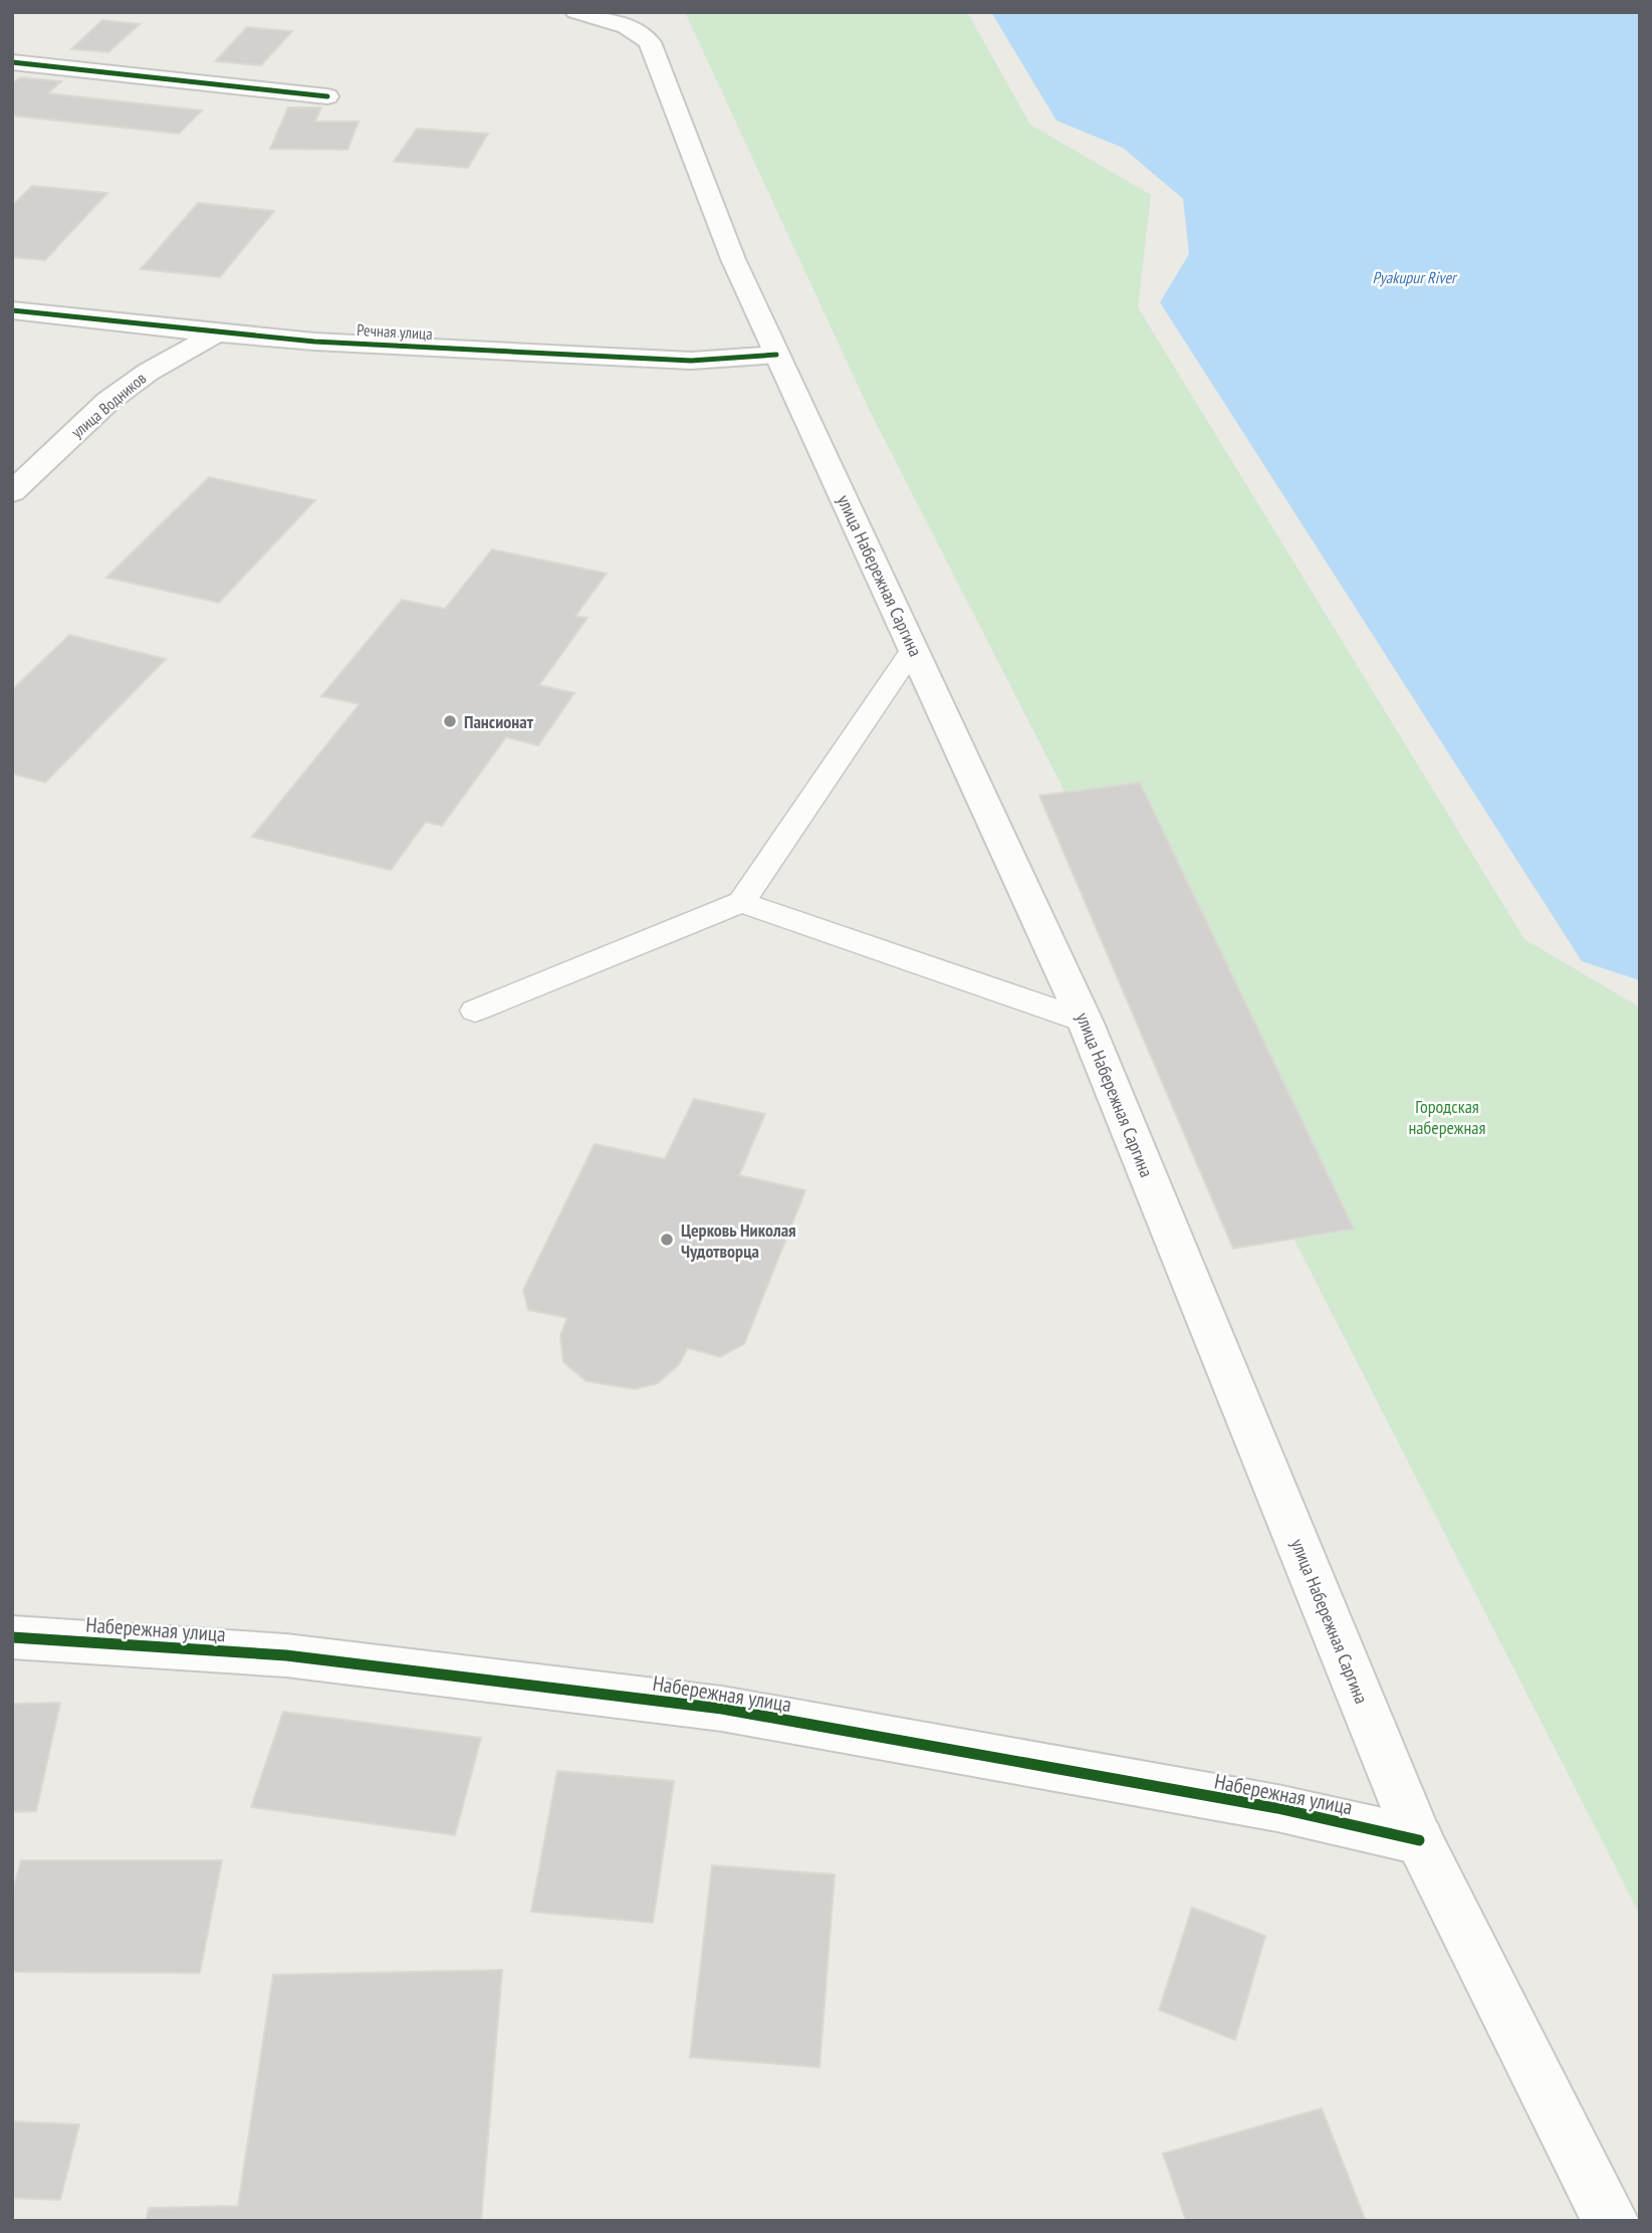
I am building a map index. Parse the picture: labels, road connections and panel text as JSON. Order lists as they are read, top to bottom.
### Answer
{
  "streets": {
    "main road": [
      "Речная улица",
      "улица Водников",
      "улица Набережная Саргина",
      "Набережная улица"
    ]
  },
  "crossings": [
    ["Речная улица", "улица Водников"],
    ["Речная улица", "улица Набережная Саргина"],
    ["улица Набережная Саргина", "Набережная улица"]
  ],
  "water": ["Pyakupur River"],
  "parks": ["Городская набережная"],
  "places": ["Пансионат", "Церковь Николая Чудотворца"]
}
